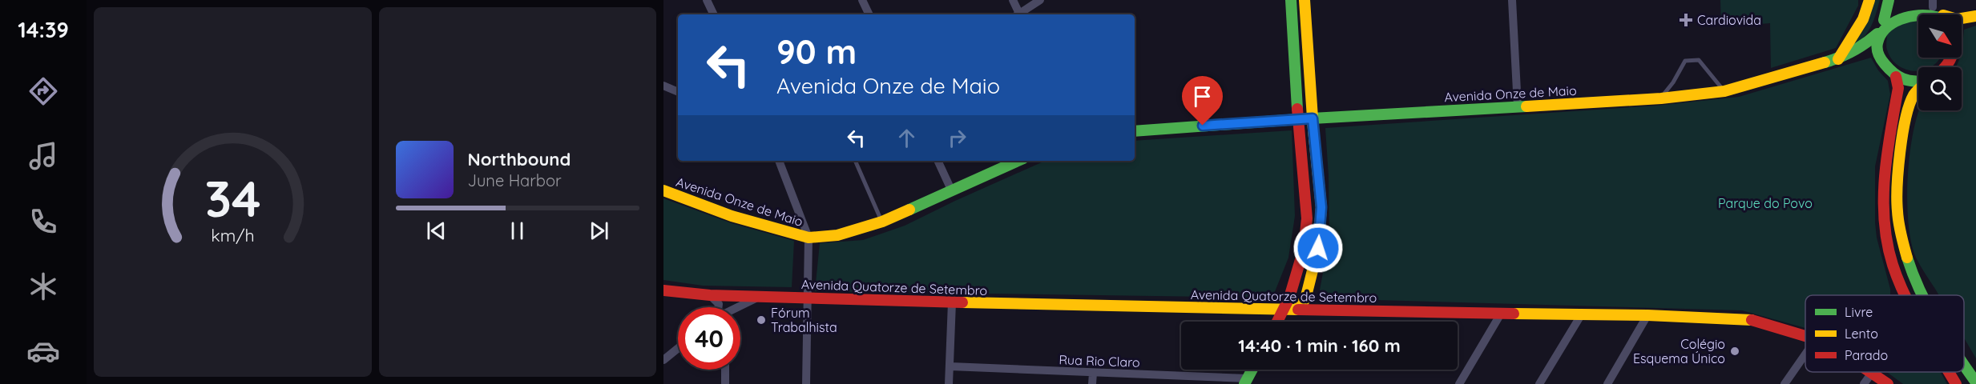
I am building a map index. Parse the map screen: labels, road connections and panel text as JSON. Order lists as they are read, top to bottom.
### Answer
{
  "streets": {
    "street": ["Avenida Onze de Maio", "Avenida Quatorze de Setembro", "Rua Rio Claro"]
  },
  "parks": ["Parque do Povo"],
  "places": {
    "health": ["Cardiovida"],
    "other": ["Fórum Trabalhista", "Colégio Esquema Único"]
  },
  "legend": ["Livre", "Lento", "Parado"],
  "north": "bottom right",
  "page": {
    "tabs": "14:39",
    "turn": ["90 m", "Avenida Onze de Maio"],
    "song": ["Northbound", "June Harbor"],
    "limit": "40",
    "trip": "14:40 · 1 min · 160 m",
    "gauge": ["34", "km/h"]
  }
}
